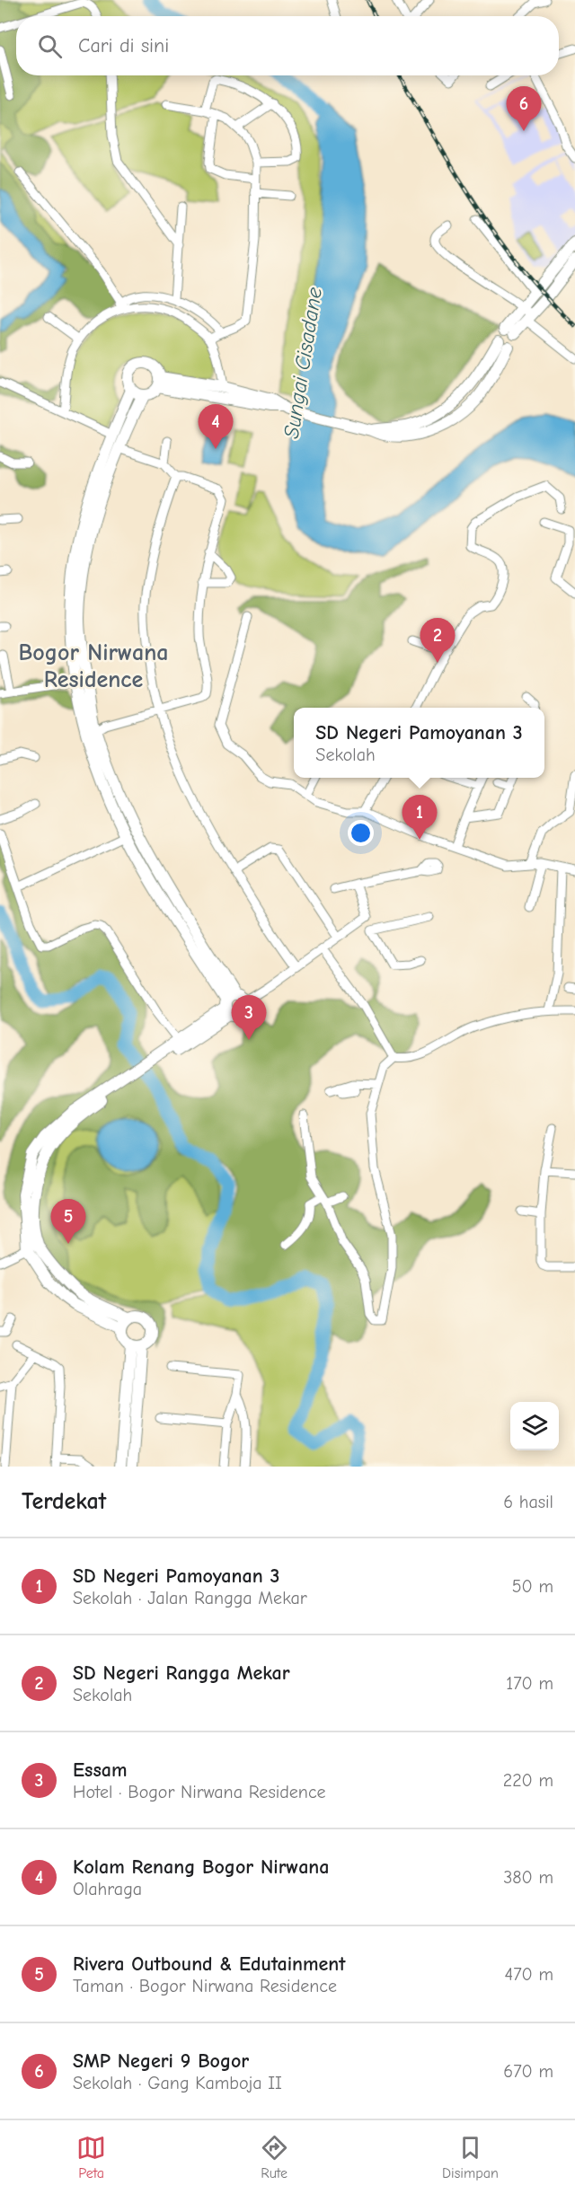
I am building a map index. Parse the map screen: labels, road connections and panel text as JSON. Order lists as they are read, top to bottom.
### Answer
{
  "districts": ["Bogor Nirwana Residence"],
  "water": ["Sungai Cisadane"],
  "page": {
    "search": "Cari di sini",
    "pins": [
      "6",
      "4",
      "2",
      "1",
      "3",
      "5"
    ],
    "popup": ["SD Negeri Pamoyanan 3", "Sekolah"],
    "heading": ["Terdekat", "6 hasil"],
    "list": [
      {
        "mark": "1",
        "name": "SD Negeri Pamoyanan 3",
        "note": "Sekolah · Jalan Rangga Mekar",
        "value": "50 m"
      },
      {
        "mark": "2",
        "name": "SD Negeri Rangga Mekar",
        "note": "Sekolah",
        "value": "170 m"
      },
      {
        "mark": "3",
        "name": "Essam",
        "note": "Hotel · Bogor Nirwana Residence",
        "value": "220 m"
      },
      {
        "mark": "4",
        "name": "Kolam Renang Bogor Nirwana",
        "note": "Olahraga",
        "value": "380 m"
      },
      {
        "mark": "5",
        "name": "Rivera Outbound & Edutainment",
        "note": "Taman · Bogor Nirwana Residence",
        "value": "470 m"
      },
      {
        "mark": "6",
        "name": "SMP Negeri 9 Bogor",
        "note": "Sekolah · Gang Kamboja II",
        "value": "670 m"
      }
    ],
    "nav": ["Peta", "Rute", "Disimpan"]
  }
}
